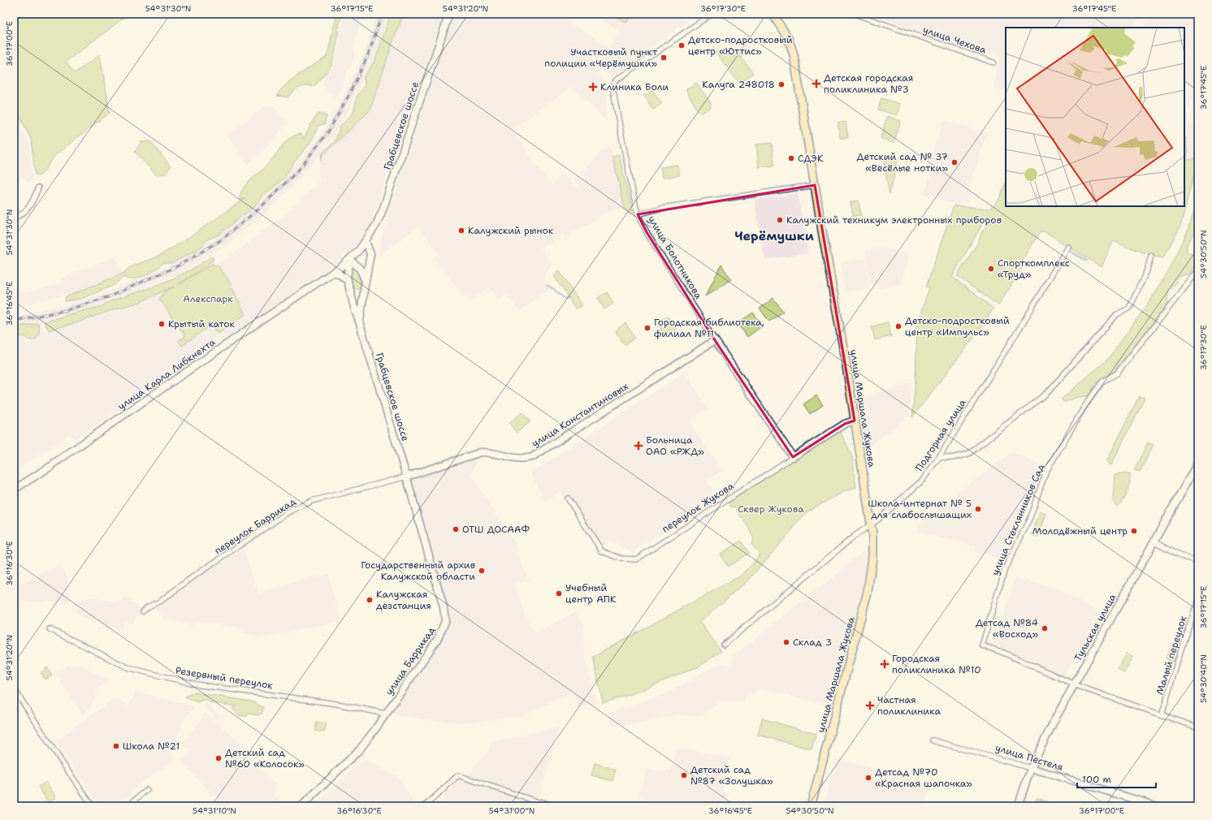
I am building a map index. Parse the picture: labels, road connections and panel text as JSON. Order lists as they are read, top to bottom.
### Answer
{
  "streets": {
    "main road": ["улица Маршала Жукова"],
    "street": [
      "улица Чехова",
      "Грабцевское шоссе",
      "улица Болотникова",
      "улица Карла Либкнехта",
      "улица Константиновых",
      "Подгорная улица",
      "переулок Жукова",
      "улица Стеклянников Сад",
      "переулок Баррикад",
      "Тульская улица",
      "Малый переулок",
      "улица Баррикад",
      "Резервный переулок",
      "улица Пестеля"
    ]
  },
  "crossings": [
    ["Грабцевское шоссе", "улица Карла Либкнехта"],
    ["Грабцевское шоссе", "улица Константиновых"],
    ["Грабцевское шоссе", "переулок Баррикад"],
    ["Грабцевское шоссе", "улица Баррикад"],
    ["улица Болотникова", "улица Константиновых"],
    ["улица Болотникова", "переулок Жукова"],
    ["улица Маршала Жукова", "Подгорная улица"],
    ["улица Маршала Жукова", "переулок Жукова"],
    ["улица Константиновых", "переулок Баррикад"],
    ["улица Константиновых", "улица Баррикад"],
    ["улица Стеклянников Сад", "Тульская улица"],
    ["переулок Баррикад", "улица Баррикад"],
    ["Тульская улица", "улица Пестеля"],
    ["улица Баррикад", "Резервный переулок"]
  ],
  "districts": ["Черёмушки"],
  "parks": ["Алекспарк", "Сквер Жукова"],
  "places": {
    "other": [
      "Детско-подростковый центр «Юттис»",
      "Участковый пункт полиции «Черёмушки»",
      "Калуга 248018",
      "СДЭК",
      "Детский сад № 37 «Весёлые нотки»",
      "Калужский техникум электронных приборов",
      "Калужский рынок",
      "Спорткомплекс «Труд»",
      "Крытый каток",
      "Детско-подростковый центр «Импульс»",
      "Городская библиотека, филиал №11",
      "Школа-интернат № 5 для слабослышащих",
      "ОТШ ДОСААФ",
      "Молодёжный центр",
      "Государственный архив Калужской области",
      "Учебный центр АПК",
      "Калужская дезстанция",
      "Детсад №84 «Восход»",
      "Склад 3",
      "Школа №21",
      "Детский сад №60 «Колосок»",
      "Детский сад №87 «Золушка»",
      "Детсад №70 «Красная шапочка»"
    ],
    "health": [
      "Детская городская поликлиника №3",
      "Клиника Боли",
      "Больница ОАО «РЖД»",
      "Городская поликлиника №10",
      "Частная поликлиника"
    ]
  },
  "scale_bar": "100 m",
  "coordinates": [
    "54°31'30\"N",
    "36°17'15\"E",
    "54°31'20\"N",
    "36°17'30\"E",
    "36°17'45\"E",
    "36°17'00\"E",
    "54°30'50\"N",
    "36°16'45\"E",
    "36°16'30\"E",
    "54°30'40\"N",
    "54°31'10\"N",
    "54°31'00\"N"
  ]
}
